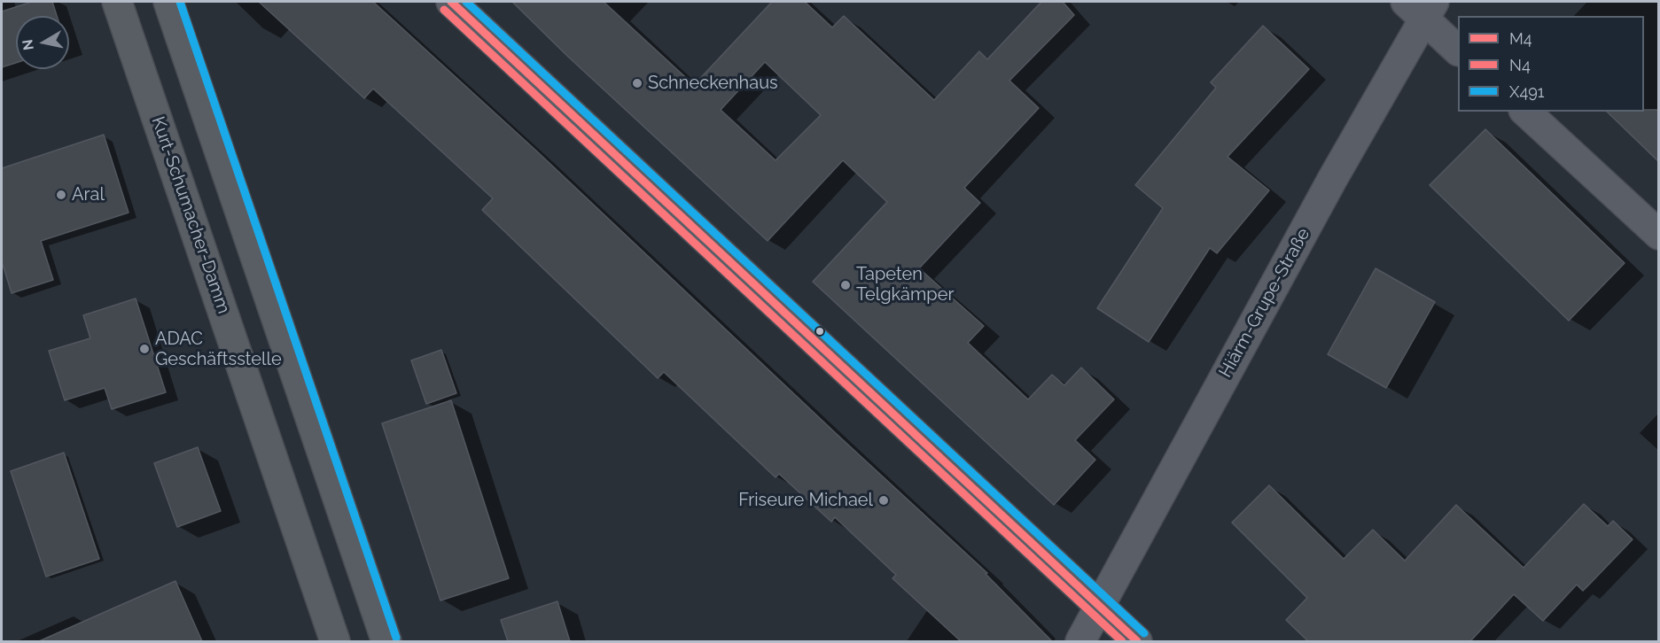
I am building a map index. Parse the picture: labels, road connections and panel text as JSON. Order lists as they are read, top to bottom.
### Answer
{
  "streets": {
    "main road": ["Kurt-Schumacher-Damm"],
    "street": ["Hiärm-Grupe-Straße"]
  },
  "places": [
    "Schneckenhaus",
    "Aral",
    "Tapeten Telgkämper",
    "ADAC Geschäftsstelle",
    "Friseure Michael"
  ],
  "lines": ["transit line M4", "transit line X491", "transit line N4"],
  "legend": ["M4", "N4", "X491"],
  "north": "left"
}
